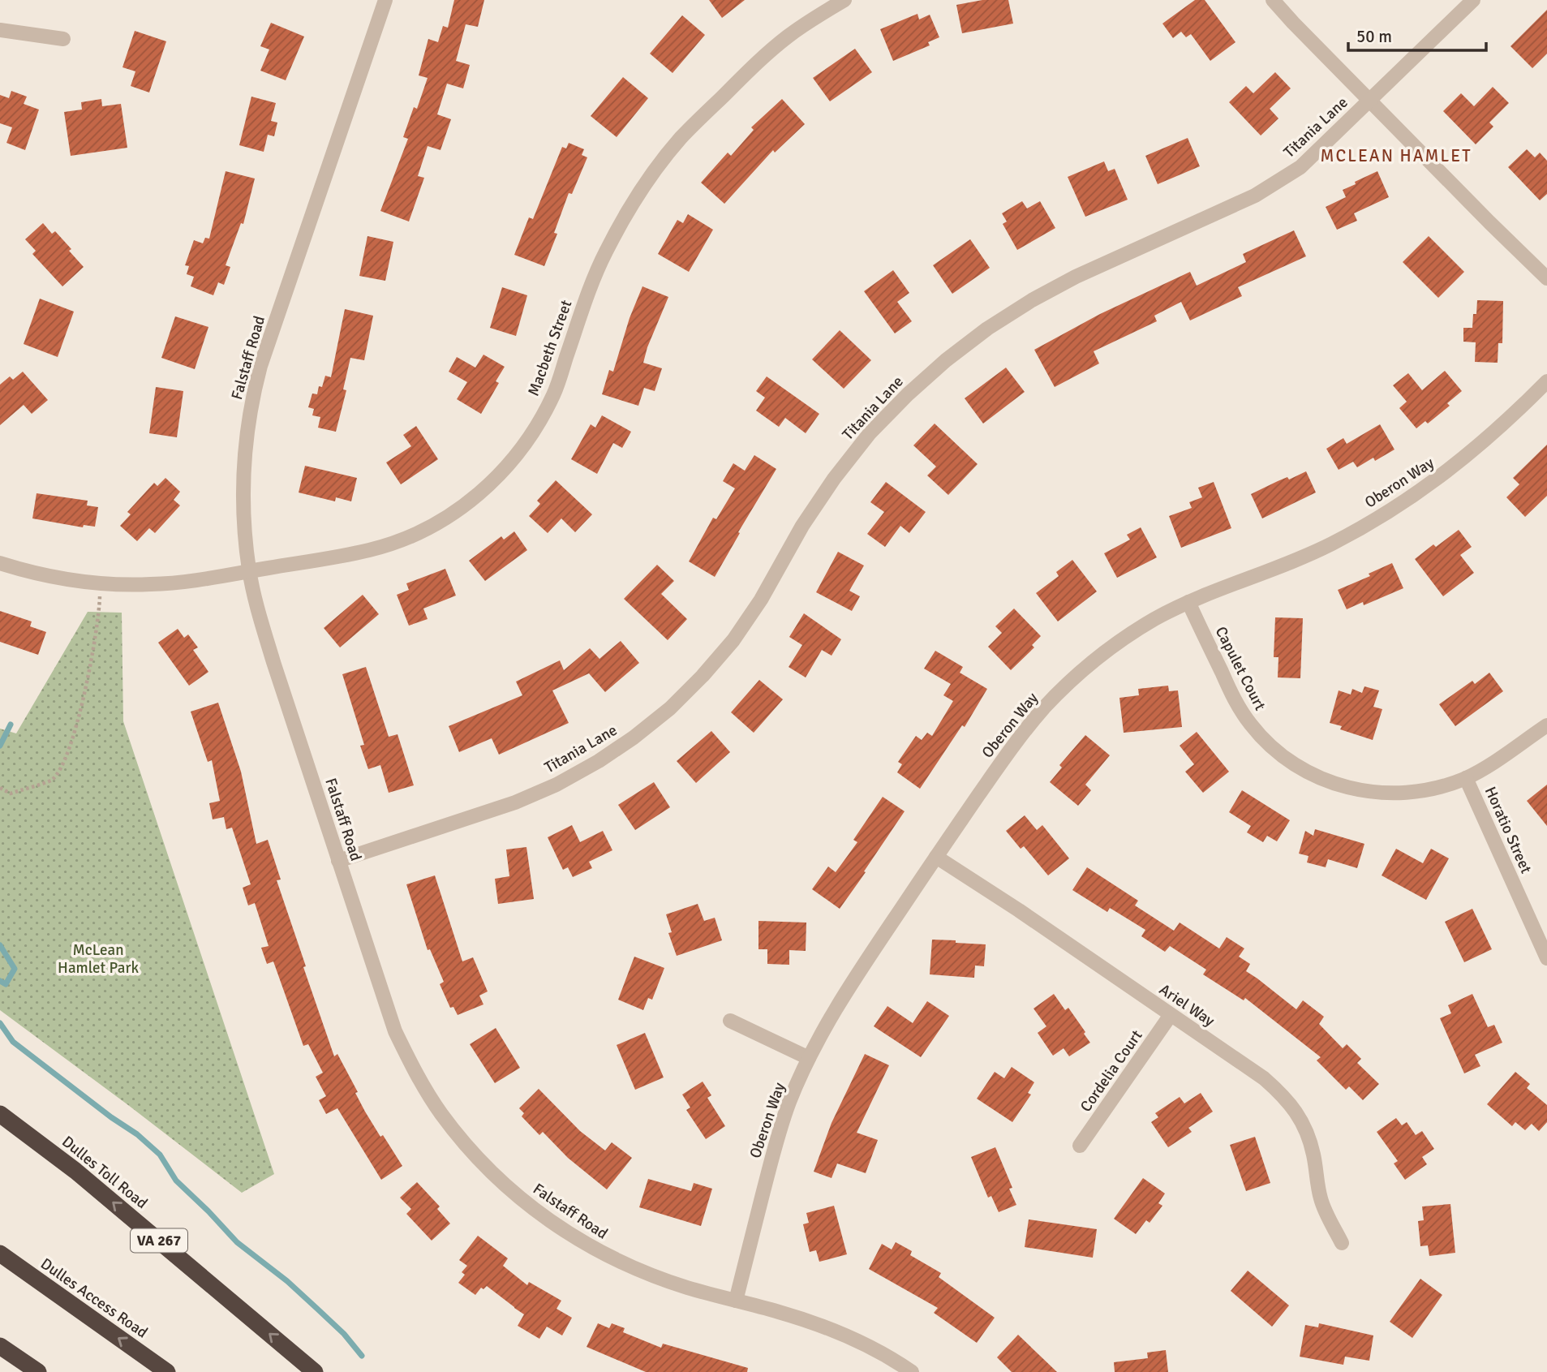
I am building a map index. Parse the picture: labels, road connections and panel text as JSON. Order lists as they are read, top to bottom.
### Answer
{
  "streets": {
    "highway": ["Dulles Toll Road", "VA 267", "Dulles Access Road"],
    "street": [
      "Titania Lane",
      "Macbeth Street",
      "Falstaff Road",
      "Oberon Way",
      "Capulet Court",
      "Horatio Street",
      "Ariel Way",
      "Cordelia Court"
    ]
  },
  "crossings": [
    ["Titania Lane", "Falstaff Road"],
    ["Macbeth Street", "Falstaff Road"],
    ["Falstaff Road", "Oberon Way"],
    ["Oberon Way", "Capulet Court"],
    ["Oberon Way", "Ariel Way"],
    ["Capulet Court", "Horatio Street"],
    ["Ariel Way", "Cordelia Court"]
  ],
  "one_way": ["Dulles Toll Road", "Dulles Access Road"],
  "districts": ["MCLEAN HAMLET"],
  "parks": ["McLean Hamlet Park"],
  "scale_bar": "50 m"
}
